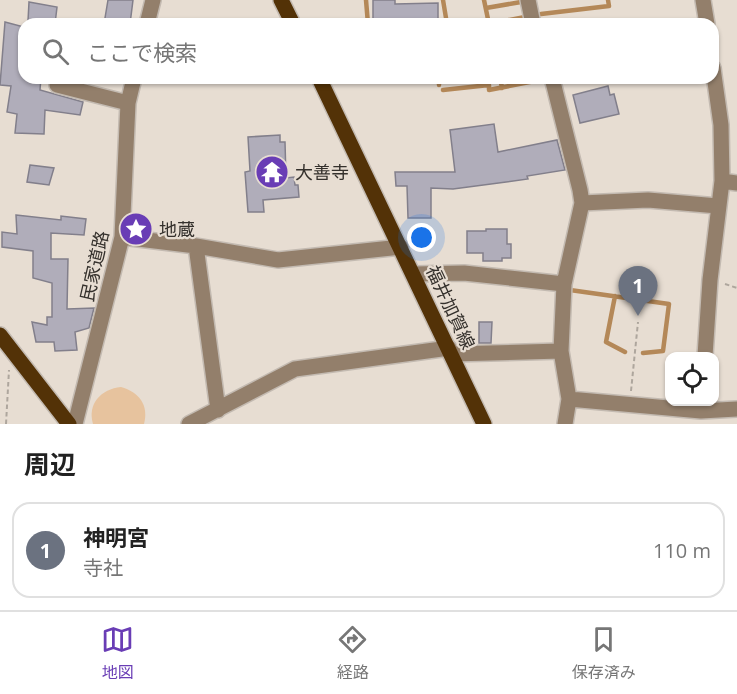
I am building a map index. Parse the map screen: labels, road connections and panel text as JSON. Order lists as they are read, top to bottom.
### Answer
{
  "streets": {
    "main road": ["福井加賀線"],
    "street": ["民家道路"]
  },
  "places": {
    "temple": ["大善寺"],
    "place": ["地蔵"]
  },
  "page": {
    "search": "ここで検索",
    "pins": "1",
    "heading": "周辺",
    "list": [
      {
        "mark": "1",
        "name": "神明宮",
        "note": "寺社",
        "value": "110 m"
      }
    ],
    "nav": ["地図", "経路", "保存済み"]
  }
}
